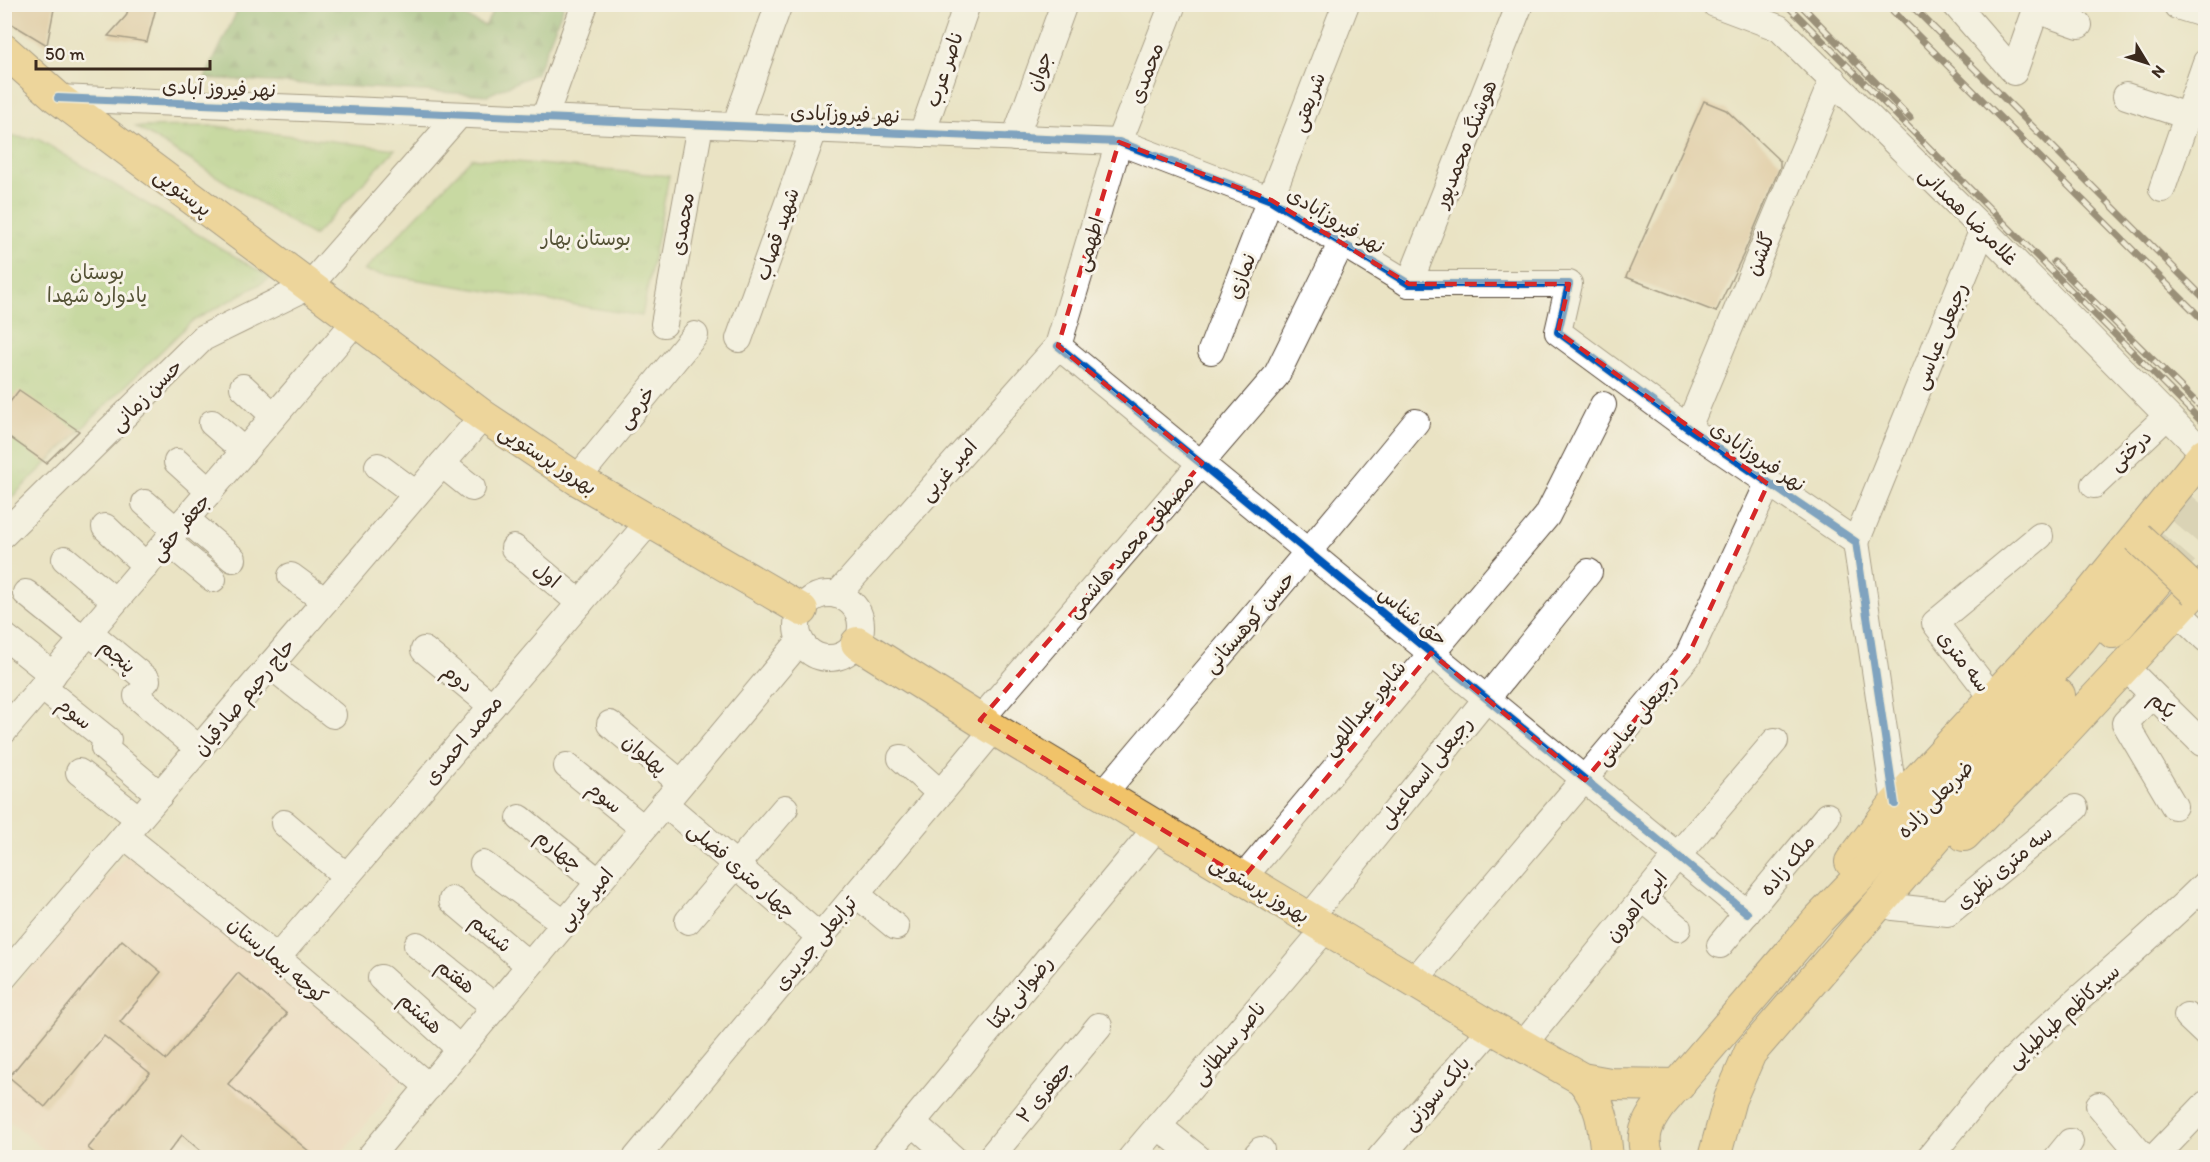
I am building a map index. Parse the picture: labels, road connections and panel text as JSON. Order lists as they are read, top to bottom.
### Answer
{
  "streets": {
    "main road": ["پرستویی", "بهروز پرستویی", "ضربعلی زاده"],
    "street": [
      "ناصر عرب",
      "جوان",
      "محمدی",
      "نهر فیروز آبادی",
      "شریعتی",
      "نهر فیروزآبادی",
      "هوشنگ محمدپور",
      "غلامرضا همدانی",
      "شهید قصاب",
      "اطهمی",
      "گلشن",
      "نمازی",
      "رجبعلی عباسی",
      "حسن زمانی",
      "خرمی",
      "درختی",
      "امیر غربی",
      "جعفر حقی",
      "مصطفی محمد هاشمی",
      "اول",
      "حق شناس",
      "حسن کوهستانی",
      "پنجم",
      "سه متری",
      "دوم",
      "حاج رحیم صادقیان",
      "یکم",
      "شاپور عبداللهی",
      "سوم",
      "محمد احمدی",
      "پهلوان",
      "رجبعلی اسماعیلی",
      "چهارم",
      "ملک زاده",
      "سه متری نظری",
      "چهار متری فضلی",
      "ایرج اهرون",
      "ششم",
      "ترابعلی جدیدی",
      "کوچه بیمارستان",
      "هفتم",
      "رضوانی یکتا",
      "هشتم",
      "سیدکاظم طباطبایی",
      "ناصر سلطانی",
      "جعفری ۲",
      "بابک سوزنی"
    ]
  },
  "crossings": [
    ["ناصر عرب", "نهر فیروزآبادی"],
    ["جوان", "نهر فیروزآبادی"],
    ["محمدی", "نهر فیروزآبادی"],
    ["محمدی", "اطهمی"],
    ["نهر فیروز آبادی", "نهر فیروزآبادی"],
    ["نهر فیروز آبادی", "پرستویی"],
    ["شریعتی", "نهر فیروزآبادی"],
    ["شریعتی", "نمازی"],
    ["نهر فیروزآبادی", "هوشنگ محمدپور"],
    ["نهر فیروزآبادی", "شهید قصاب"],
    ["نهر فیروزآبادی", "اطهمی"],
    ["نهر فیروزآبادی", "گلشن"],
    ["نهر فیروزآبادی", "نمازی"],
    ["نهر فیروزآبادی", "رجبعلی عباسی"],
    ["نهر فیروزآبادی", "مصطفی محمد هاشمی"],
    ["پرستویی", "حسن زمانی"],
    ["پرستویی", "بهروز پرستویی"],
    ["غلامرضا همدانی", "گلشن"],
    ["غلامرضا همدانی", "رجبعلی عباسی"],
    ["غلامرضا همدانی", "درختی"],
    ["اطهمی", "امیر غربی"],
    ["اطهمی", "حق شناس"],
    ["رجبعلی عباسی", "بهروز پرستویی"],
    ["رجبعلی عباسی", "حق شناس"],
    ["حسن زمانی", "بهروز پرستویی"],
    ["خرمی", "بهروز پرستویی"],
    ["بهروز پرستویی", "امیر غربی"],
    ["بهروز پرستویی", "جعفر حقی"],
    ["بهروز پرستویی", "مصطفی محمد هاشمی"],
    ["بهروز پرستویی", "حسن کوهستانی"],
    ["بهروز پرستویی", "حاج رحیم صادقیان"],
    ["بهروز پرستویی", "شاپور عبداللهی"],
    ["بهروز پرستویی", "محمد احمدی"],
    ["بهروز پرستویی", "رجبعلی اسماعیلی"],
    ["بهروز پرستویی", "ضربعلی زاده"],
    ["بهروز پرستویی", "ایرج اهرون"],
    ["بهروز پرستویی", "ترابعلی جدیدی"],
    ["بهروز پرستویی", "رضوانی یکتا"],
    ["بهروز پرستویی", "ناصر سلطانی"],
    ["بهروز پرستویی", "بابک سوزنی"],
    ["امیر غربی", "حق شناس"],
    ["امیر غربی", "سوم"],
    ["امیر غربی", "پهلوان"],
    ["امیر غربی", "چهارم"],
    ["امیر غربی", "چهار متری فضلی"],
    ["امیر غربی", "ششم"],
    ["امیر غربی", "کوچه بیمارستان"],
    ["امیر غربی", "هفتم"],
    ["امیر غربی", "هشتم"],
    ["جعفر حقی", "پنجم"],
    ["جعفر حقی", "سوم"],
    ["مصطفی محمد هاشمی", "حق شناس"],
    ["مصطفی محمد هاشمی", "ترابعلی جدیدی"],
    ["اول", "محمد احمدی"],
    ["حق شناس", "حسن کوهستانی"],
    ["حق شناس", "شاپور عبداللهی"],
    ["حق شناس", "رجبعلی اسماعیلی"],
    ["حق شناس", "ملک زاده"],
    ["حق شناس", "ایرج اهرون"],
    ["پنجم", "حاج رحیم صادقیان"],
    ["دوم", "محمد احمدی"],
    ["حاج رحیم صادقیان", "سوم"],
    ["حاج رحیم صادقیان", "کوچه بیمارستان"],
    ["محمد احمدی", "کوچه بیمارستان"],
    ["رجبعلی اسماعیلی", "ناصر سلطانی"],
    ["چهار متری فضلی", "ترابعلی جدیدی"]
  ],
  "parks": ["بوستان بهار", "بوستان یادواره شهدا"],
  "scale_bar": "50 m",
  "north": "bottom right"
}
